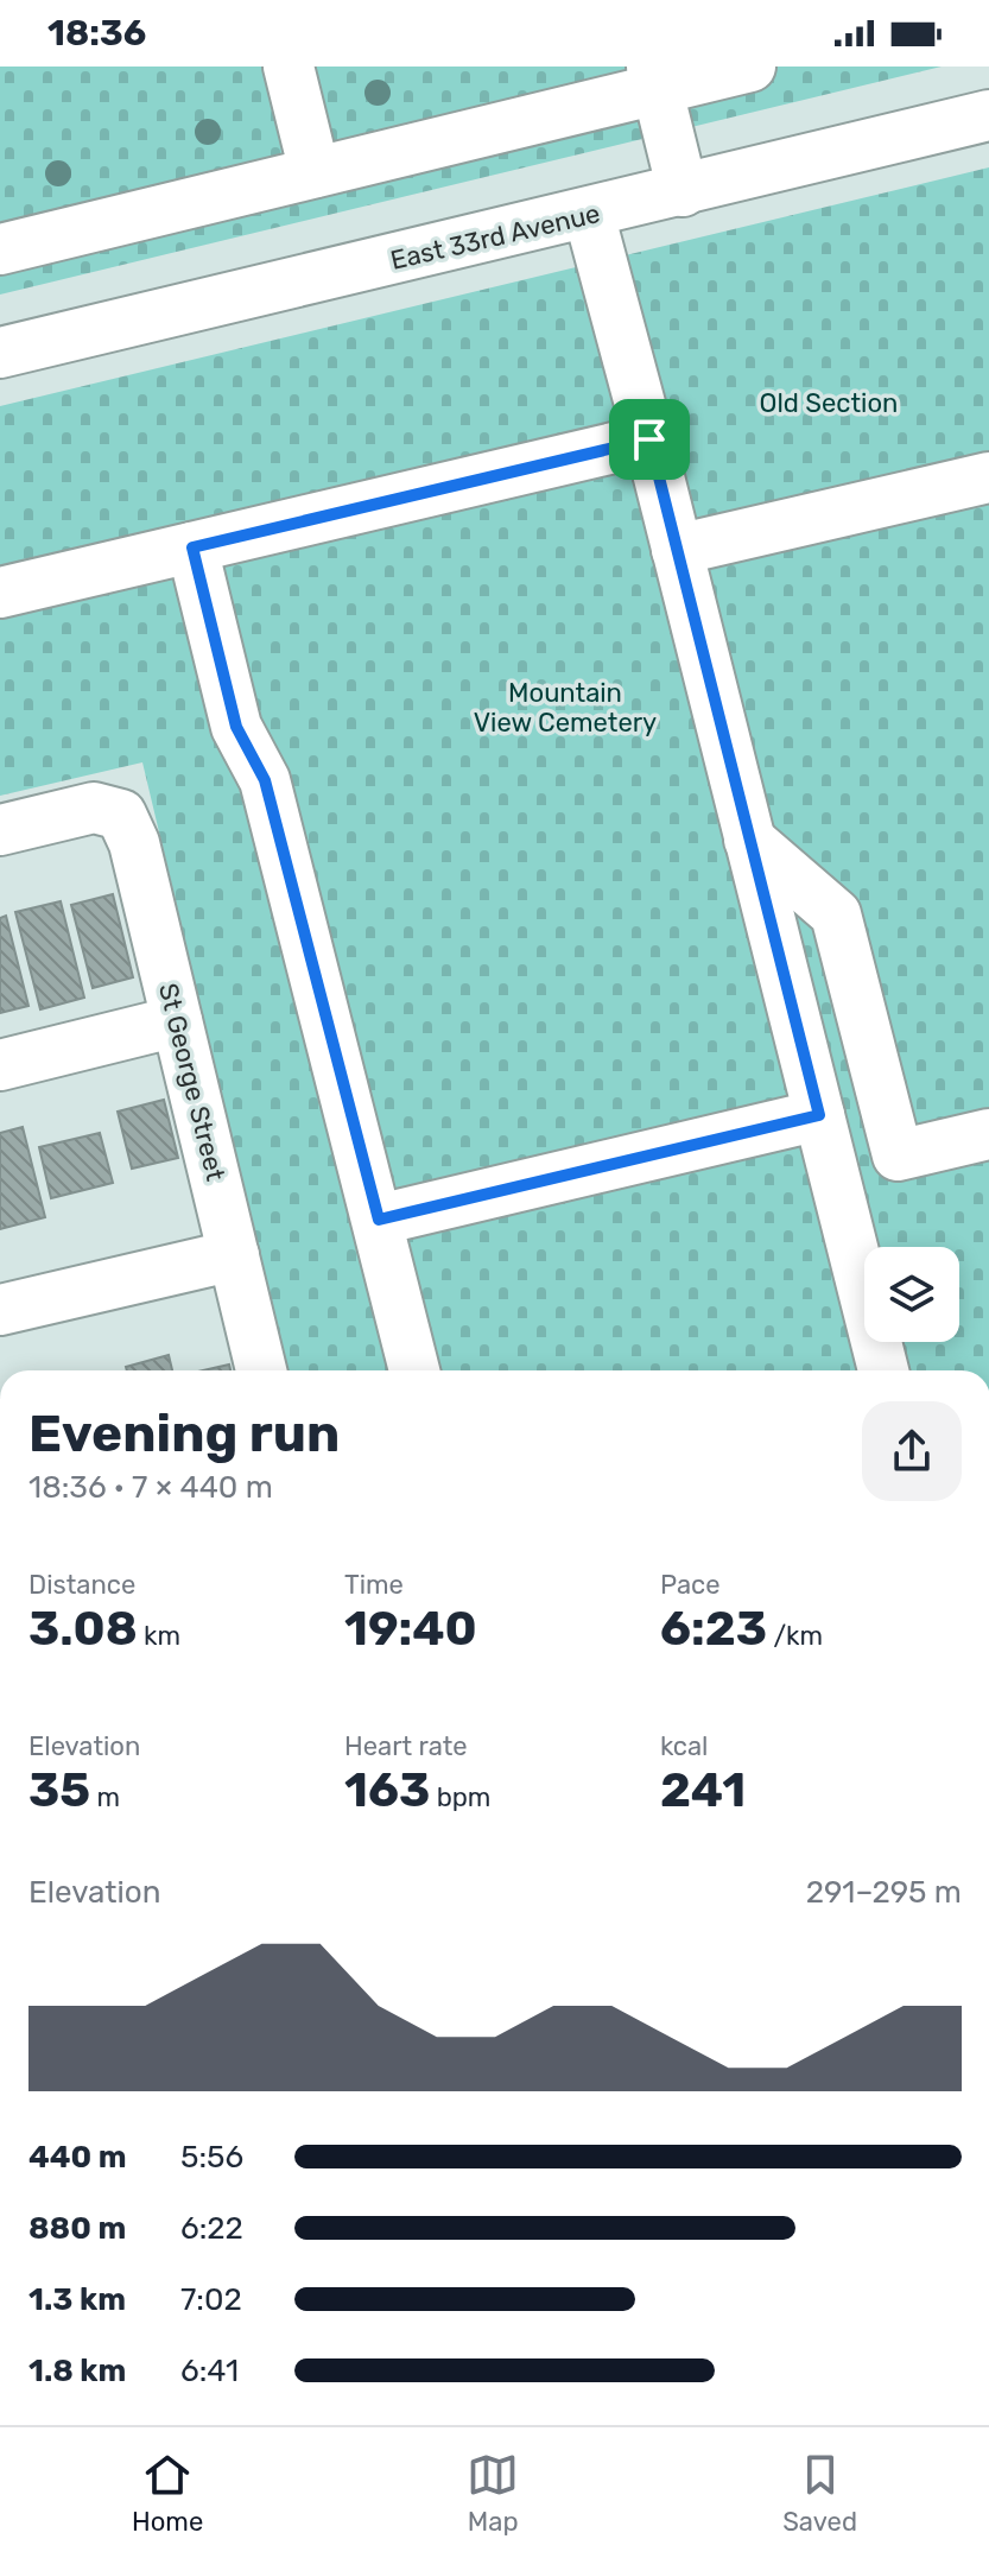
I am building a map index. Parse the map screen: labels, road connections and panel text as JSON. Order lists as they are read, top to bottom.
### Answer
{
  "streets": {
    "street": ["East 33rd Avenue", "St George Street"]
  },
  "parks": ["Old Section", "Mountain View Cemetery"],
  "page": {
    "status": "18:36",
    "heading": ["Evening run", "18:36 · 7 × 440 m"],
    "stats": [
      ["Distance", "3.08 km"],
      ["Time", "19:40"],
      ["Pace", "6:23 /km"],
      ["Elevation", "35 m"],
      ["Heart rate", "163 bpm"],
      ["kcal", "241"]
    ],
    "chart": ["Elevation", "291–295 m"],
    "list": [
      {
        "name": "440 m",
        "note": "5:56"
      },
      {
        "name": "880 m",
        "note": "6:22"
      },
      {
        "name": "1.3 km",
        "note": "7:02"
      },
      {
        "name": "1.8 km",
        "note": "6:41"
      }
    ],
    "tabs": ["Home", "Map", "Saved"]
  }
}
